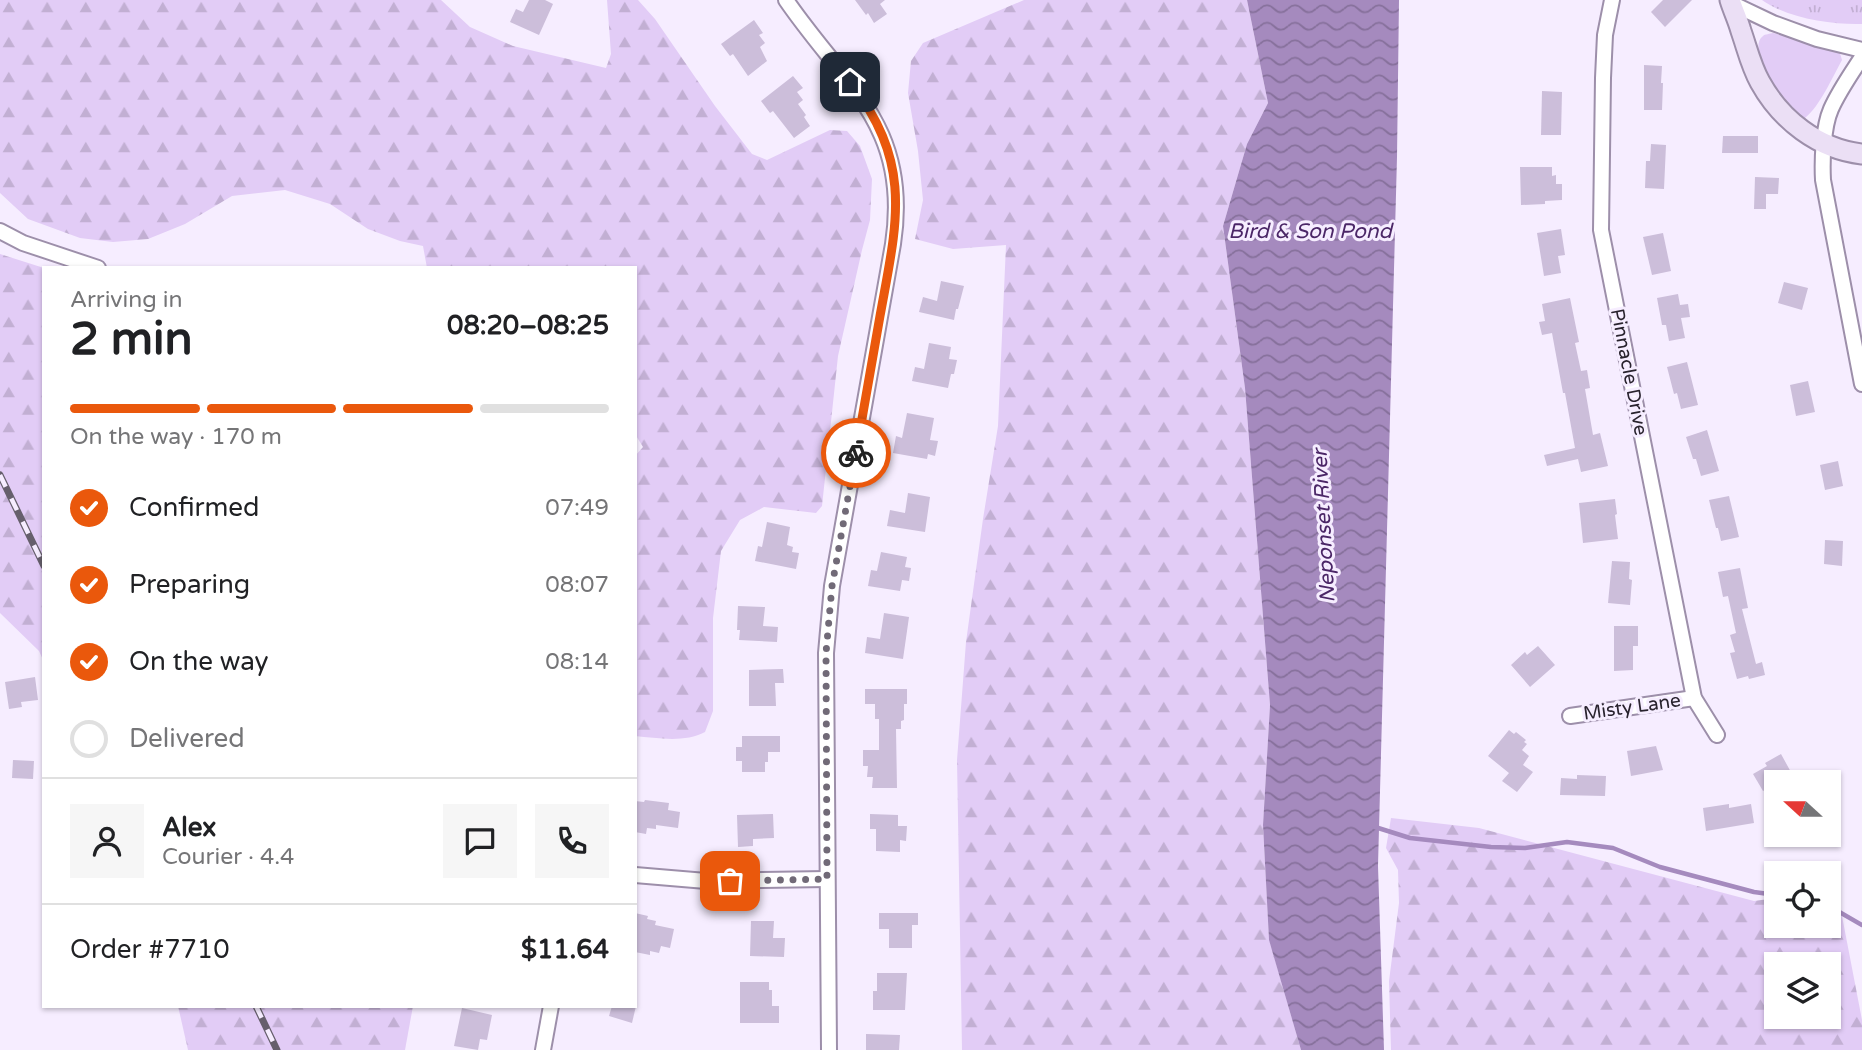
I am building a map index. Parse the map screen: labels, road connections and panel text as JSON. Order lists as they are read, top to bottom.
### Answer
{
  "streets": {
    "street": ["Pinnacle Drive", "Misty Lane"]
  },
  "crossings": [
    ["Pinnacle Drive", "Misty Lane"]
  ],
  "water": ["Bird & Son Pond", "Neponset River"],
  "north": "left",
  "page": {
    "heading": ["2 min", "Arriving in", "08:20–08:25"],
    "panel": [
      "Alex",
      "Courier · 4.4",
      "Order #7710",
      "$11.64"
    ],
    "bar": "On the way · 170 m",
    "list": [
      ["Confirmed", "07:49"],
      ["Preparing", "08:07"],
      ["On the way", "08:14"],
      "Delivered"
    ]
  }
}
